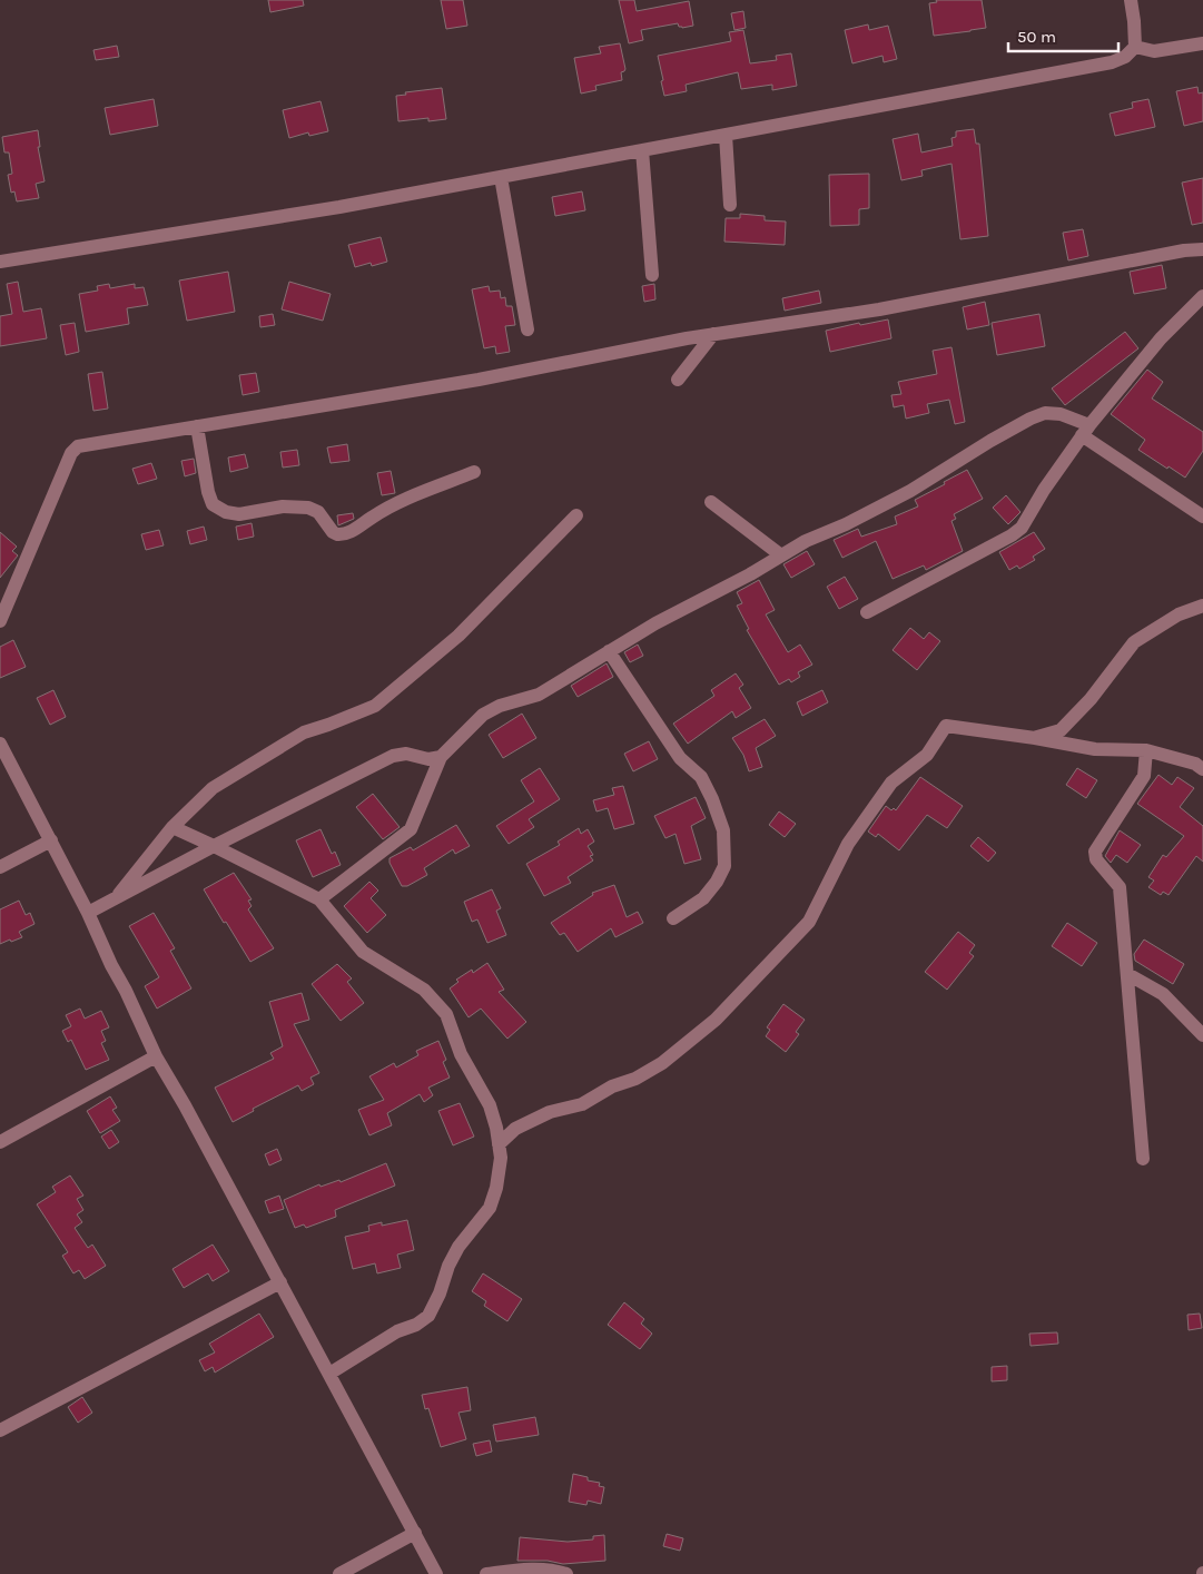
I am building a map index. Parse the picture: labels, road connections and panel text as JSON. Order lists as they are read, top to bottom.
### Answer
{
  "scale_bar": "50 m"
}
